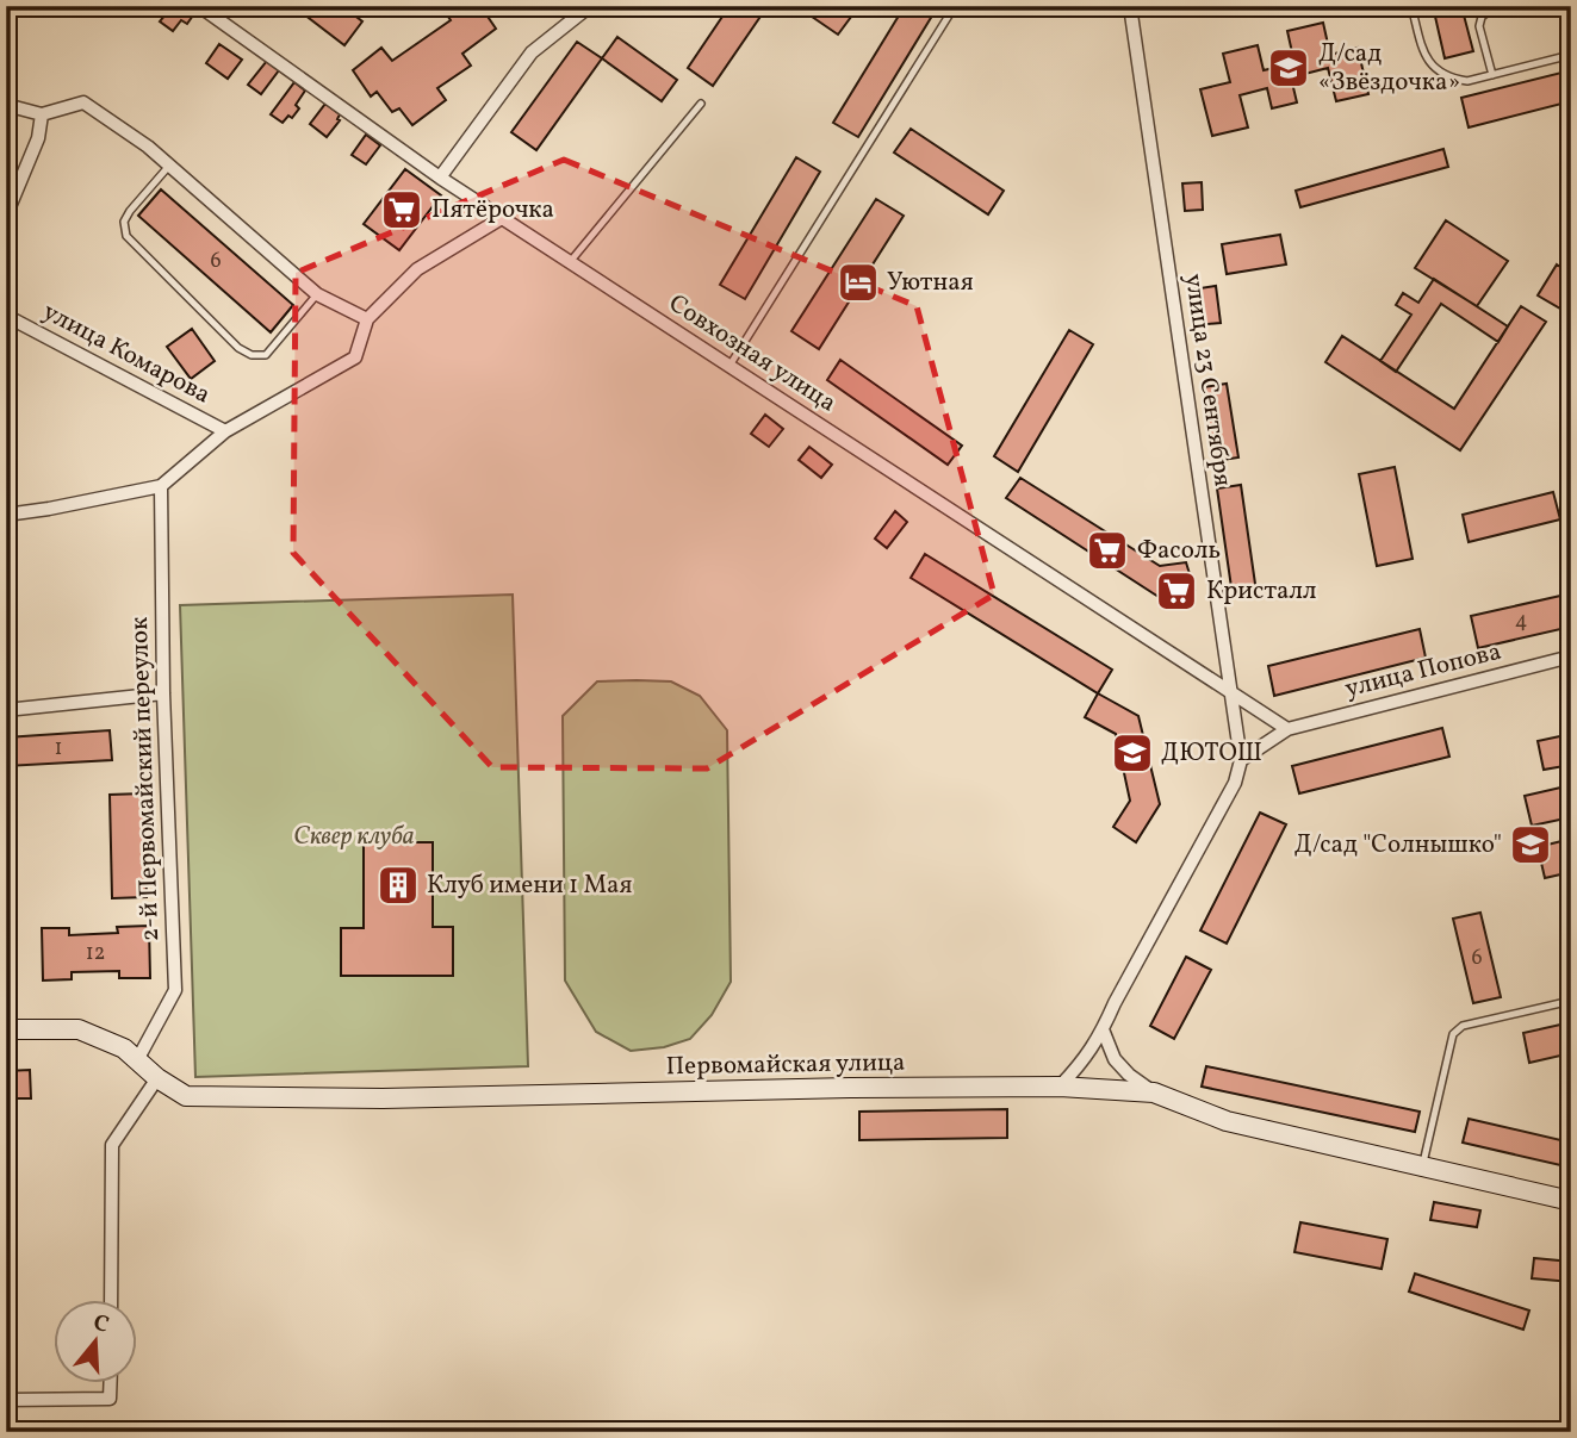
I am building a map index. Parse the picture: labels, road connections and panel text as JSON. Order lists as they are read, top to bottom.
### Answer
{
  "streets": {
    "street": [
      "улица Комарова",
      "Совхозная улица",
      "улица 23 Сентября",
      "улица Попова",
      "2-й Первомайский переулок",
      "Первомайская улица"
    ]
  },
  "crossings": [
    ["Совхозная улица", "улица 23 Сентября"],
    ["Совхозная улица", "улица Попова"],
    ["улица 23 Сентября", "Первомайская улица"],
    ["2-й Первомайский переулок", "Первомайская улица"]
  ],
  "parks": ["Сквер клуба"],
  "places": {
    "school or university": ["Д/сад «Звёздочка»", "ДЮТОШ", "Д/сад \"Солнышко\""],
    "supermarket": ["Пятёрочка", "Фасоль", "Кристалл"],
    "hotel": ["Уютная"],
    "building": ["Клуб имени 1 Мая"]
  },
  "house_numbers": [
    "6",
    "4",
    "1",
    "12",
    "6"
  ],
  "north": "top"
}
